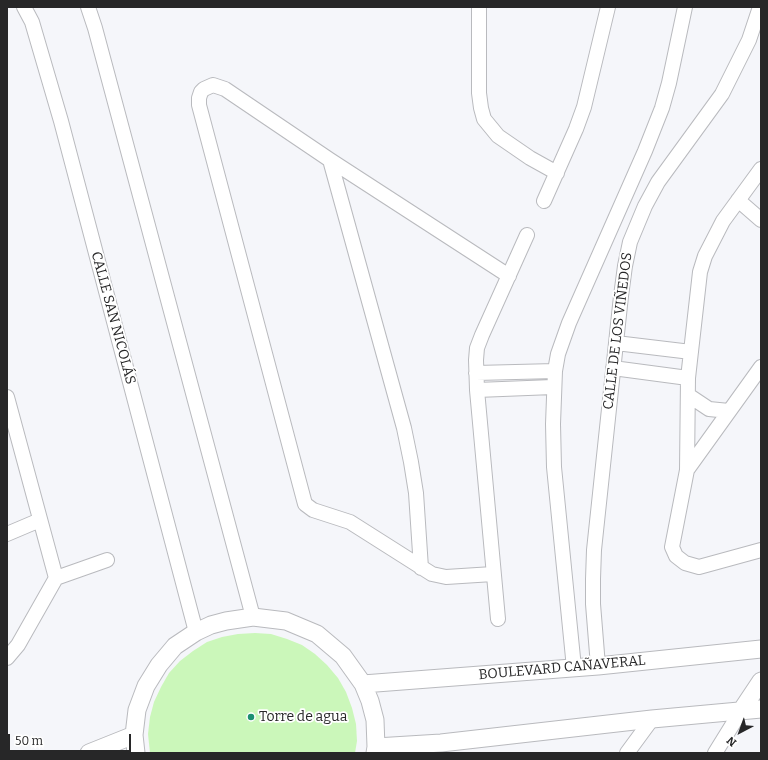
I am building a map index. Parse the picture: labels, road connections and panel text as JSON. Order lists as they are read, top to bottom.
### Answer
{
  "streets": {
    "street": ["CALLE SAN NICOLÁS", "CALLE DE LOS VIÑEDOS", "BOULEVARD CAÑAVERAL"]
  },
  "crossings": [
    ["CALLE DE LOS VIÑEDOS", "BOULEVARD CAÑAVERAL"]
  ],
  "places": ["Torre de agua"],
  "scale_bar": "50 m",
  "north": "bottom left"
}
